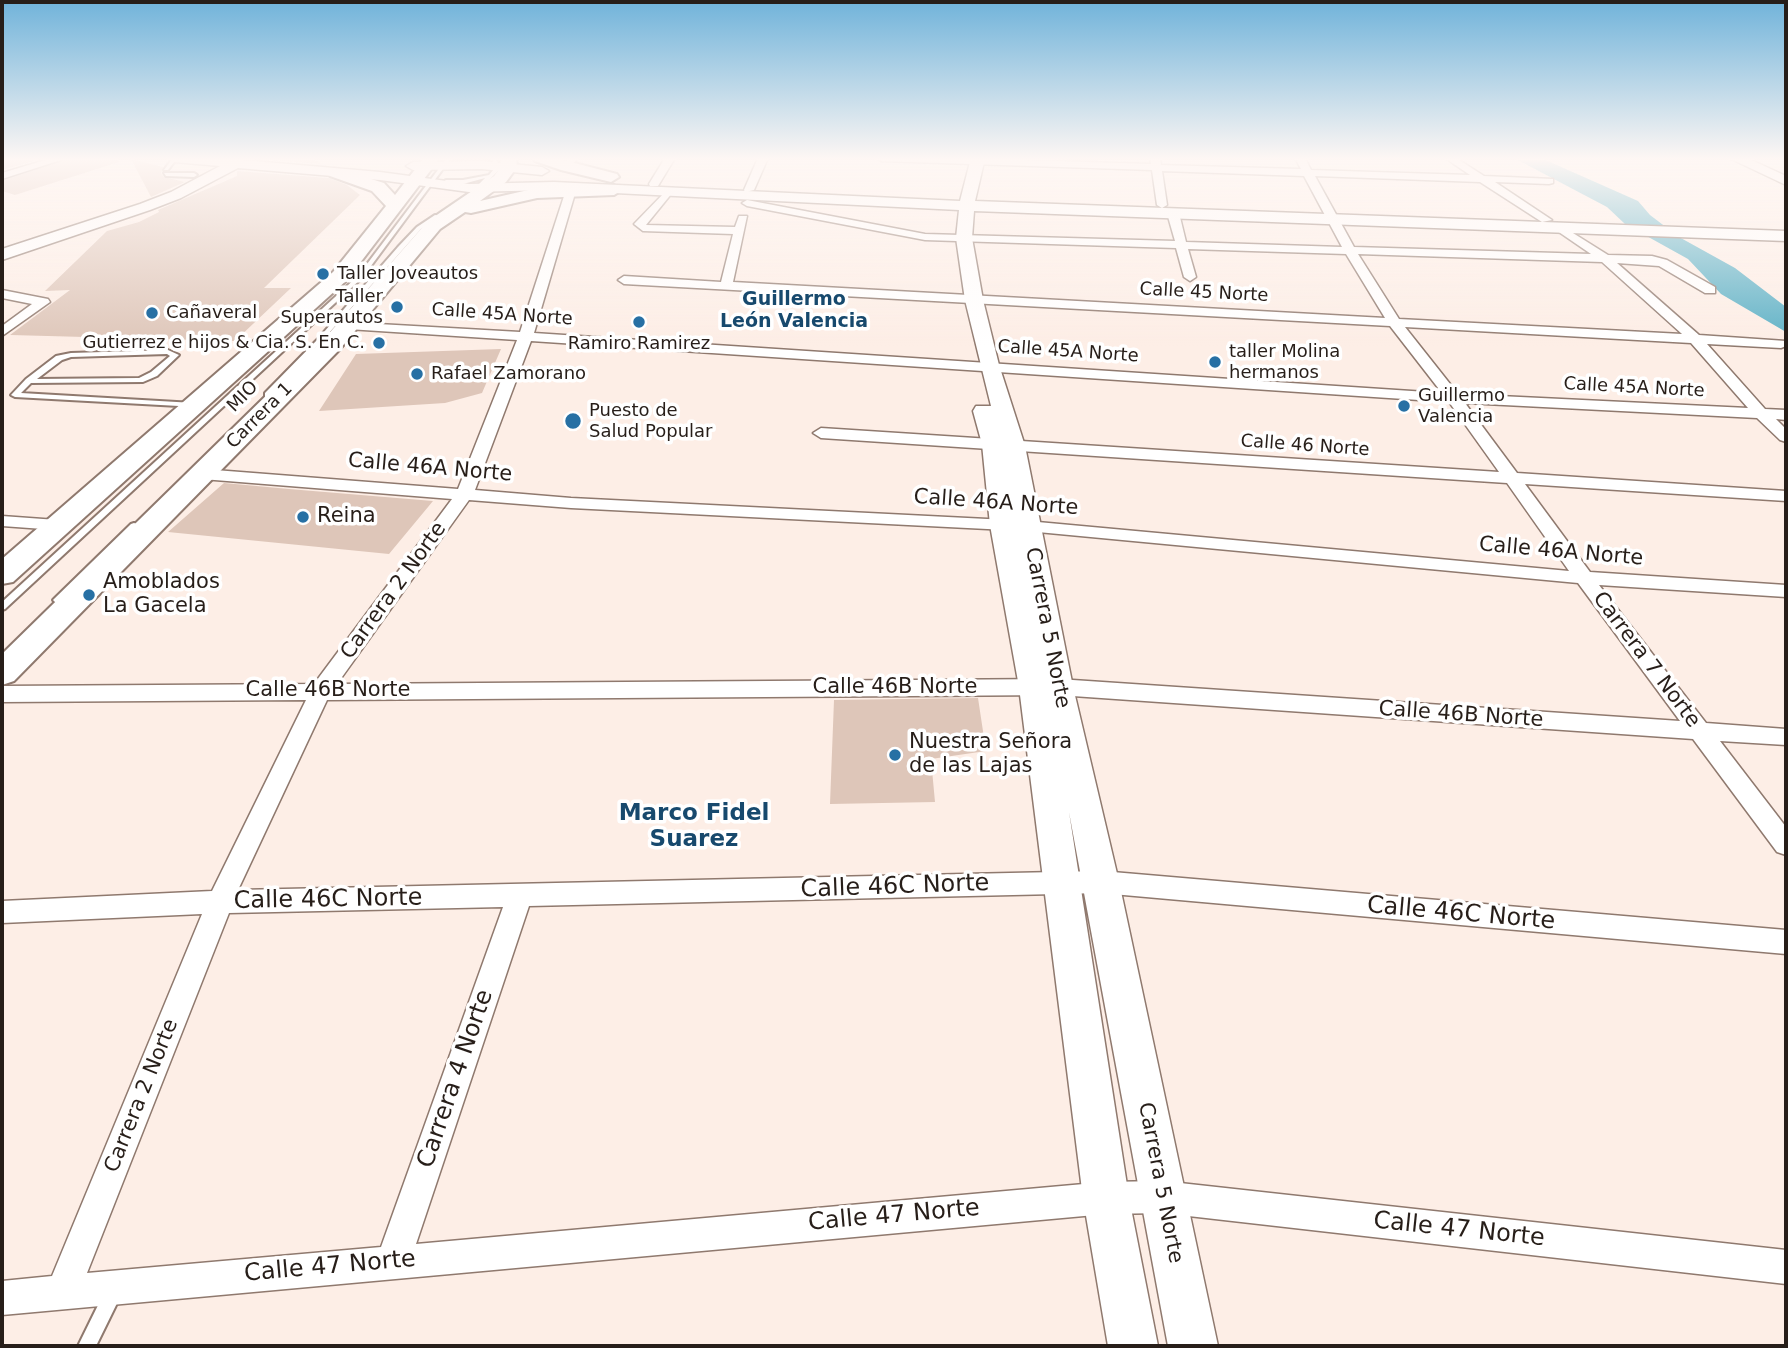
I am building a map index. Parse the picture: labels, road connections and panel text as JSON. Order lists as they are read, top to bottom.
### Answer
{
  "streets": {
    "main road": ["Carrera 1", "Carrera 5 Norte"],
    "street": [
      "Calle 45 Norte",
      "Calle 45A Norte",
      "Calle 46 Norte",
      "Calle 46A Norte",
      "Carrera 2 Norte",
      "Carrera 7 Norte",
      "Calle 46B Norte",
      "Calle 46C Norte",
      "Carrera 4 Norte",
      "Calle 47 Norte"
    ],
    "lane": ["MIO"]
  },
  "crossings": [
    ["Calle 45 Norte", "Carrera 5 Norte"],
    ["Calle 45 Norte", "Carrera 7 Norte"],
    ["Calle 45A Norte", "Carrera 1"],
    ["Calle 45A Norte", "Carrera 2 Norte"],
    ["Calle 45A Norte", "Carrera 5 Norte"],
    ["Calle 45A Norte", "Carrera 7 Norte"],
    ["Carrera 1", "Calle 46A Norte"],
    ["Calle 46 Norte", "Carrera 5 Norte"],
    ["Calle 46 Norte", "Carrera 7 Norte"],
    ["Calle 46A Norte", "Carrera 2 Norte"],
    ["Calle 46A Norte", "Carrera 5 Norte"],
    ["Calle 46A Norte", "Carrera 7 Norte"],
    ["Carrera 2 Norte", "Calle 46B Norte"],
    ["Carrera 2 Norte", "Calle 46C Norte"],
    ["Carrera 2 Norte", "Calle 47 Norte"],
    ["Carrera 5 Norte", "Calle 46B Norte"],
    ["Carrera 5 Norte", "Calle 46C Norte"],
    ["Carrera 5 Norte", "Calle 47 Norte"],
    ["Carrera 7 Norte", "Calle 46B Norte"],
    ["Calle 46C Norte", "Carrera 4 Norte"],
    ["Carrera 4 Norte", "Calle 47 Norte"]
  ],
  "districts": ["Guillermo León Valencia", "Marco Fidel Suarez"],
  "places": [
    "Taller Joveautos",
    "Taller Superautos",
    "Cañaveral",
    "Ramiro Ramirez",
    "Gutierrez e hijos & Cia. S. En C.",
    "taller Molina hermanos",
    "Rafael Zamorano",
    "Guillermo Valencia",
    "Puesto de Salud Popular",
    "Reina",
    "Amoblados La Gacela",
    "Nuestra Señora de las Lajas"
  ]
}
